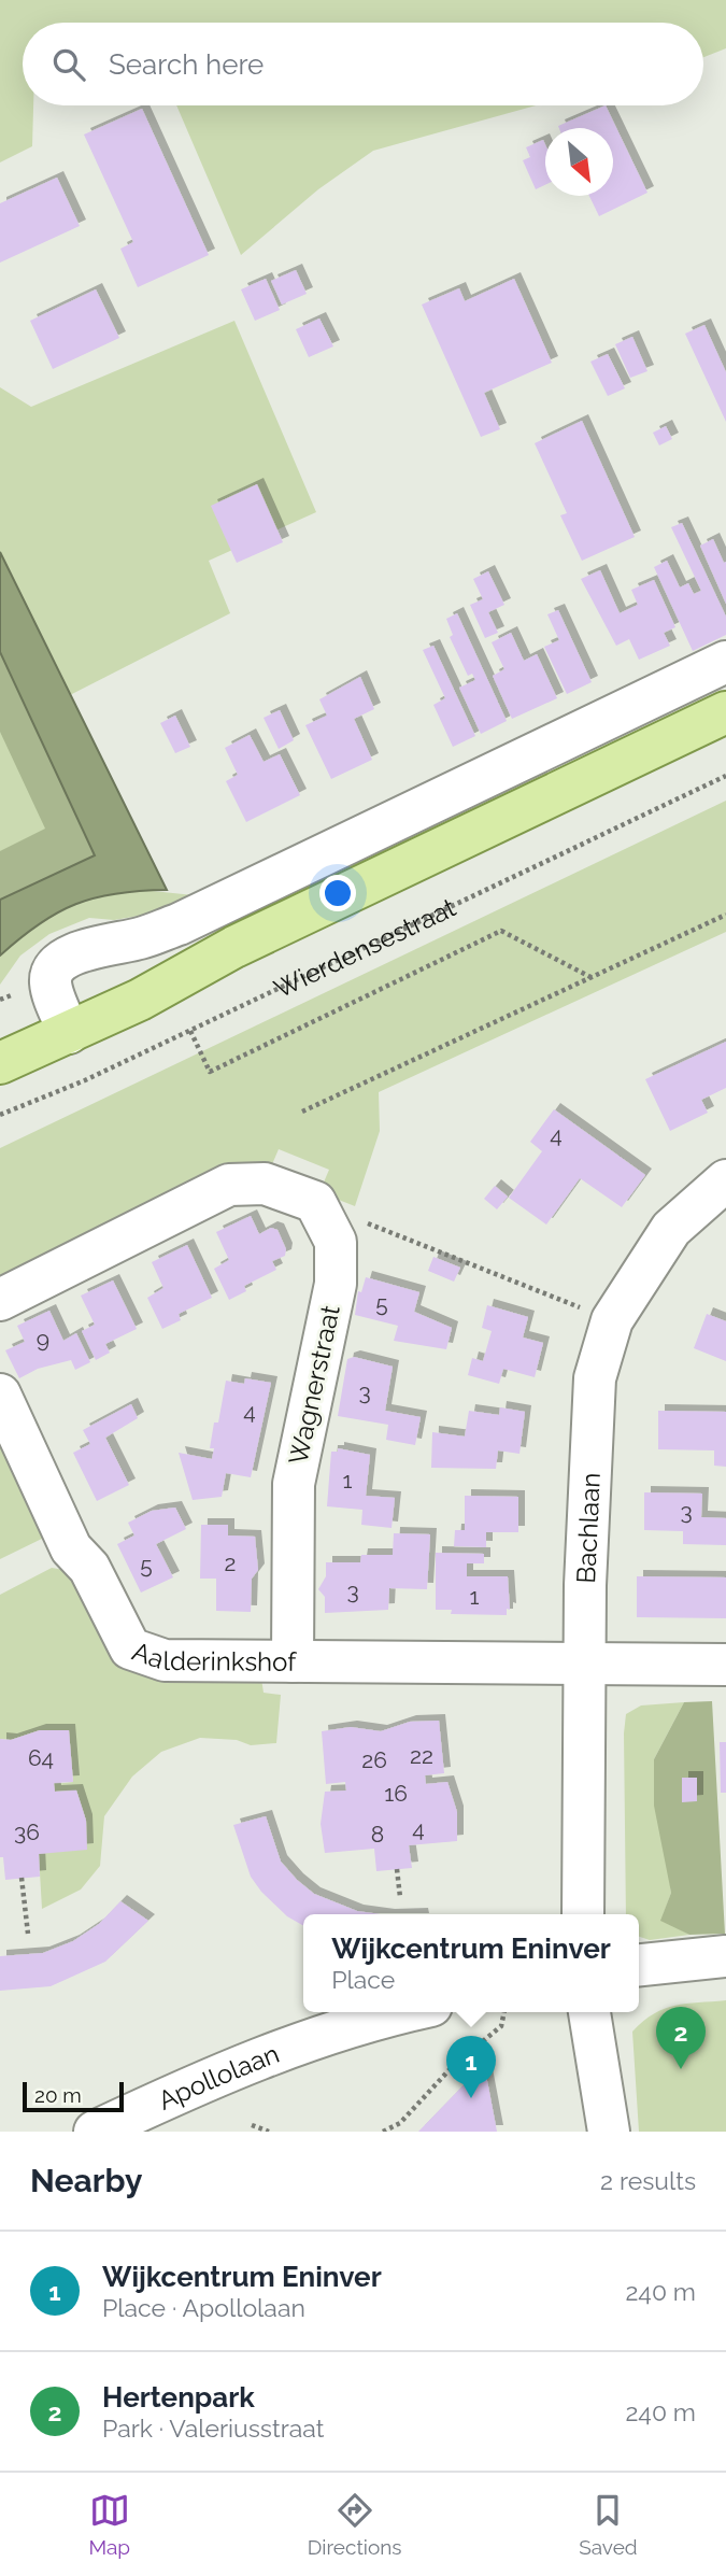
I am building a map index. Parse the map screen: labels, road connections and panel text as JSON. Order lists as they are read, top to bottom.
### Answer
{
  "streets": {
    "street": [
      "Wagnerstraat",
      "Bachlaan",
      "Aalderinkshof",
      "Apollolaan"
    ],
    "path": ["Wierdensestraat"]
  },
  "crossings": [
    ["Wagnerstraat", "Aalderinkshof"],
    ["Bachlaan", "Aalderinkshof"]
  ],
  "house_numbers": [
    "4",
    "5",
    "9",
    "3",
    "4",
    "1",
    "3",
    "2",
    "5",
    "3",
    "1",
    "22",
    "64",
    "26",
    "16",
    "4",
    "36",
    "8"
  ],
  "scale_bar": "20 m",
  "north": "bottom right",
  "page": {
    "search": "Search here",
    "popup": ["Wijkcentrum Eninver", "Place"],
    "pins": ["2", "1"],
    "scale": "20 m",
    "heading": ["Nearby", "2 results"],
    "list": [
      {
        "mark": "1",
        "name": "Wijkcentrum Eninver",
        "note": "Place · Apollolaan",
        "value": "240 m"
      },
      {
        "mark": "2",
        "name": "Hertenpark",
        "note": "Park · Valeriusstraat",
        "value": "240 m"
      }
    ],
    "nav": ["Map", "Directions", "Saved"]
  }
}
